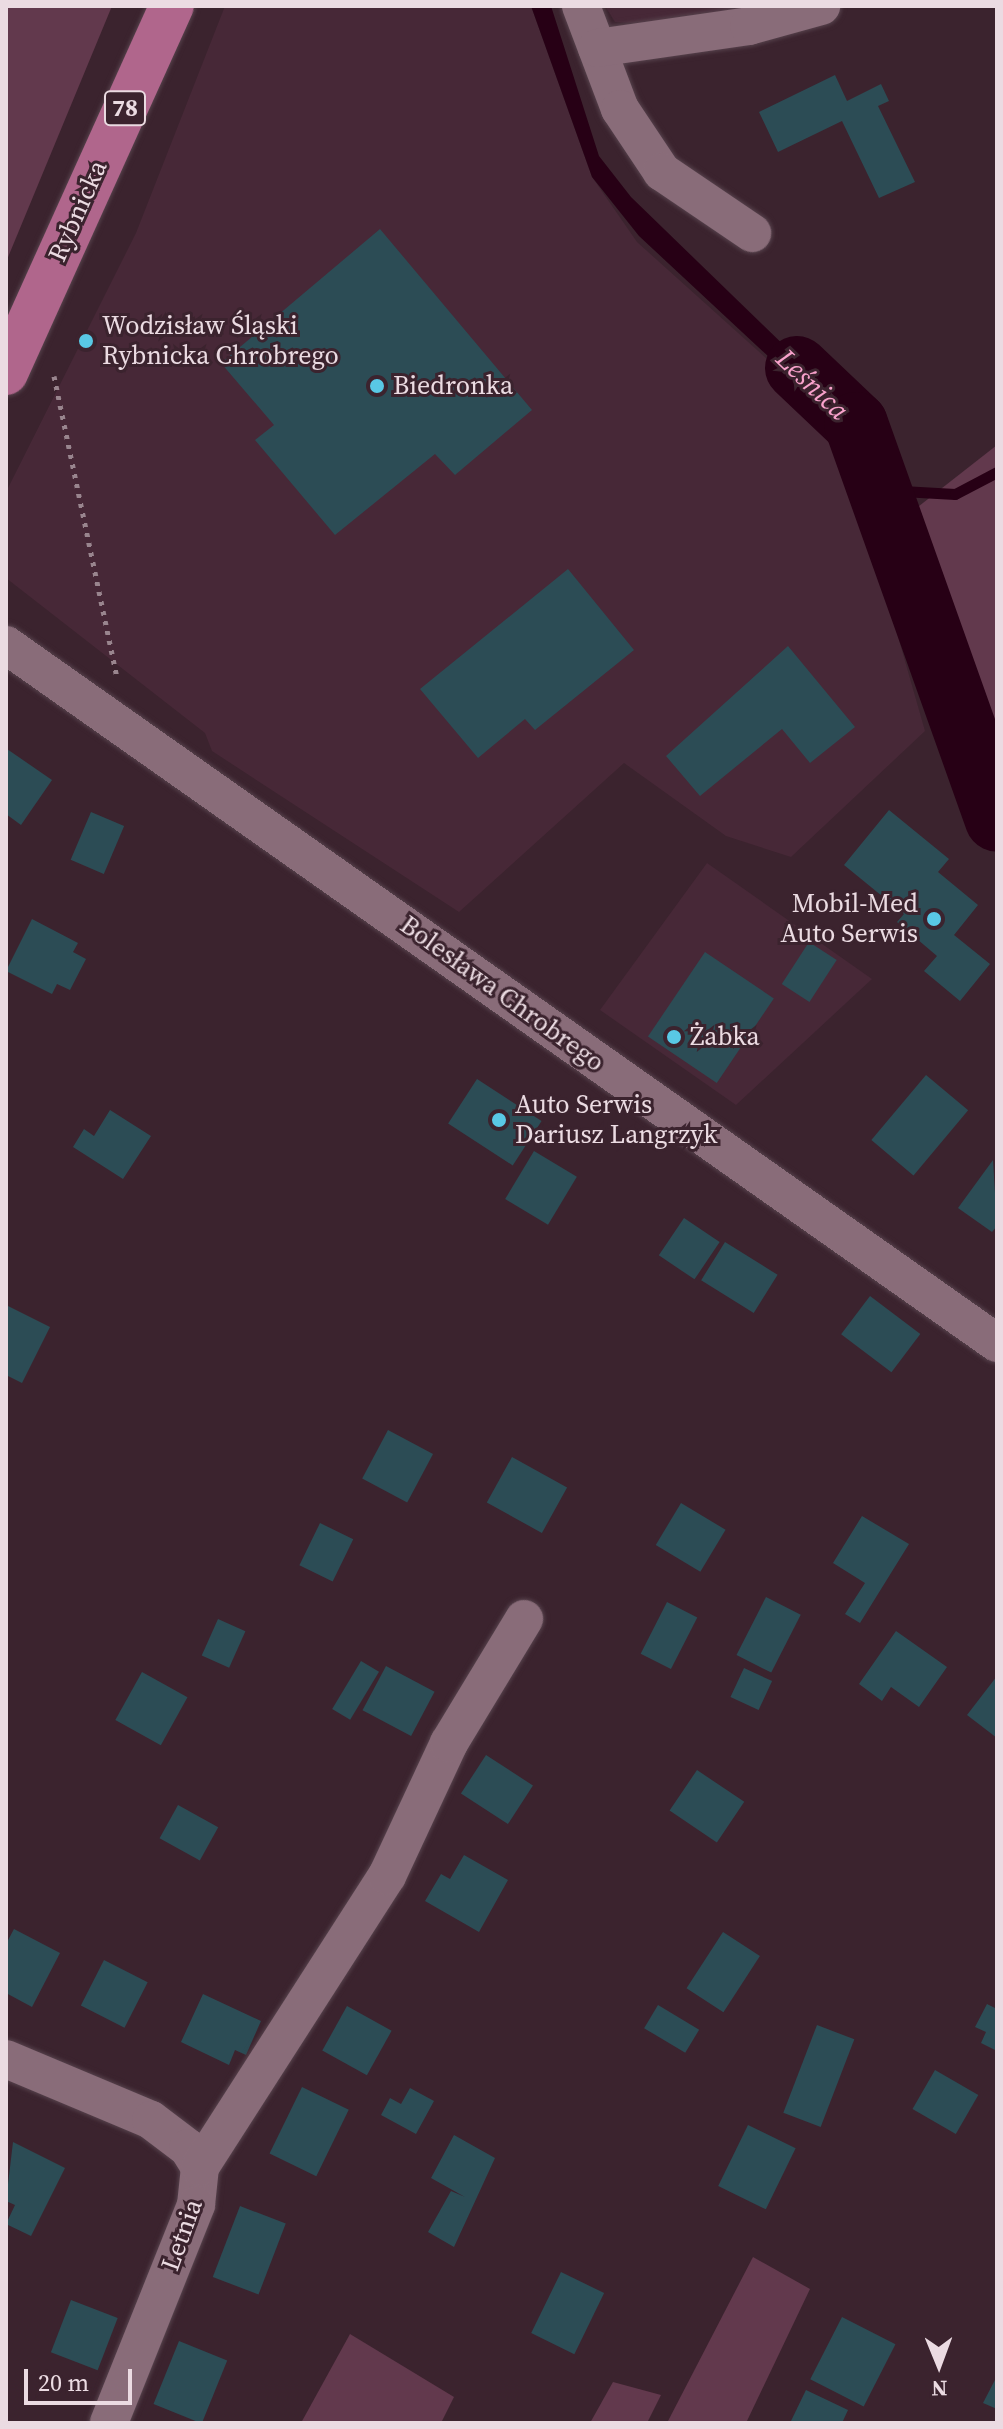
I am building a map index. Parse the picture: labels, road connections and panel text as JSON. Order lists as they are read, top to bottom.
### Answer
{
  "streets": {
    "main road": ["78", "Rybnicka"],
    "street": ["Bolesława Chrobrego", "Letnia"]
  },
  "water": ["Leśnica"],
  "places": [
    "Wodzisław Śląski Rybnicka Chrobrego",
    "Biedronka",
    "Mobil-Med Auto Serwis",
    "Żabka",
    "Auto Serwis Dariusz Langrzyk"
  ],
  "scale_bar": "20 m",
  "north": "bottom"
}
